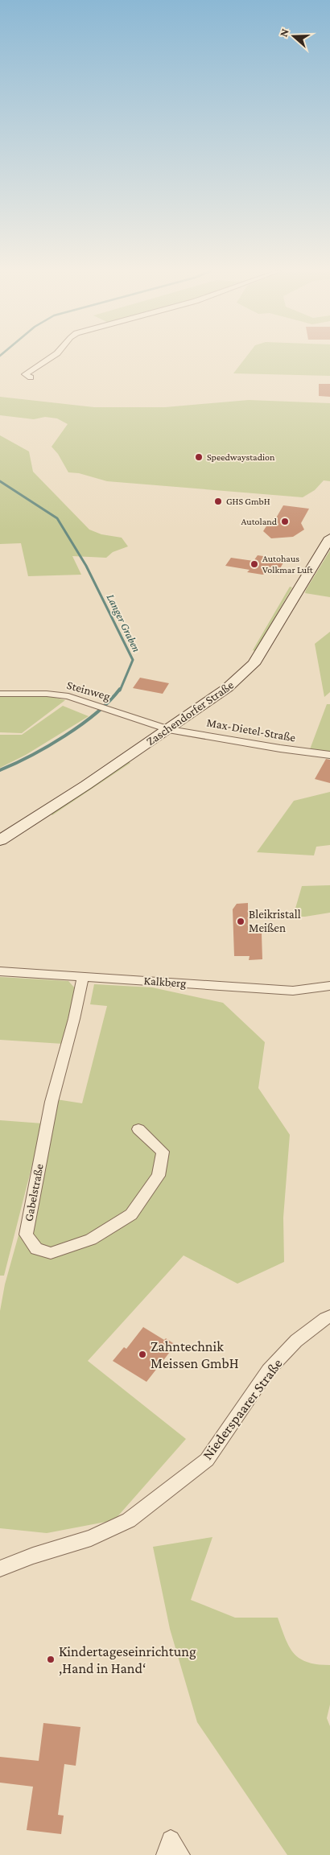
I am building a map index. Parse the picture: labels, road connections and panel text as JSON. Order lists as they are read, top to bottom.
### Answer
{
  "streets": {
    "street": [
      "Steinweg",
      "Zaschendorfer Straße",
      "Max-Dietel-Straße",
      "Kalkberg",
      "Gabelstraße",
      "Niederspaarer Straße"
    ]
  },
  "crossings": [
    ["Steinweg", "Zaschendorfer Straße"],
    ["Steinweg", "Max-Dietel-Straße"],
    ["Zaschendorfer Straße", "Max-Dietel-Straße"],
    ["Kalkberg", "Gabelstraße"]
  ],
  "water": ["Langer Graben"],
  "places": [
    "Speedwaystadion",
    "GHS GmbH",
    "Autoland",
    "Autohaus Volkmar Luft",
    "Bleikristall Meißen",
    "Zahntechnik Meissen GmbH",
    "Kindertageseinrichtung ‚Hand in Hand‘"
  ],
  "north": "left"
}
